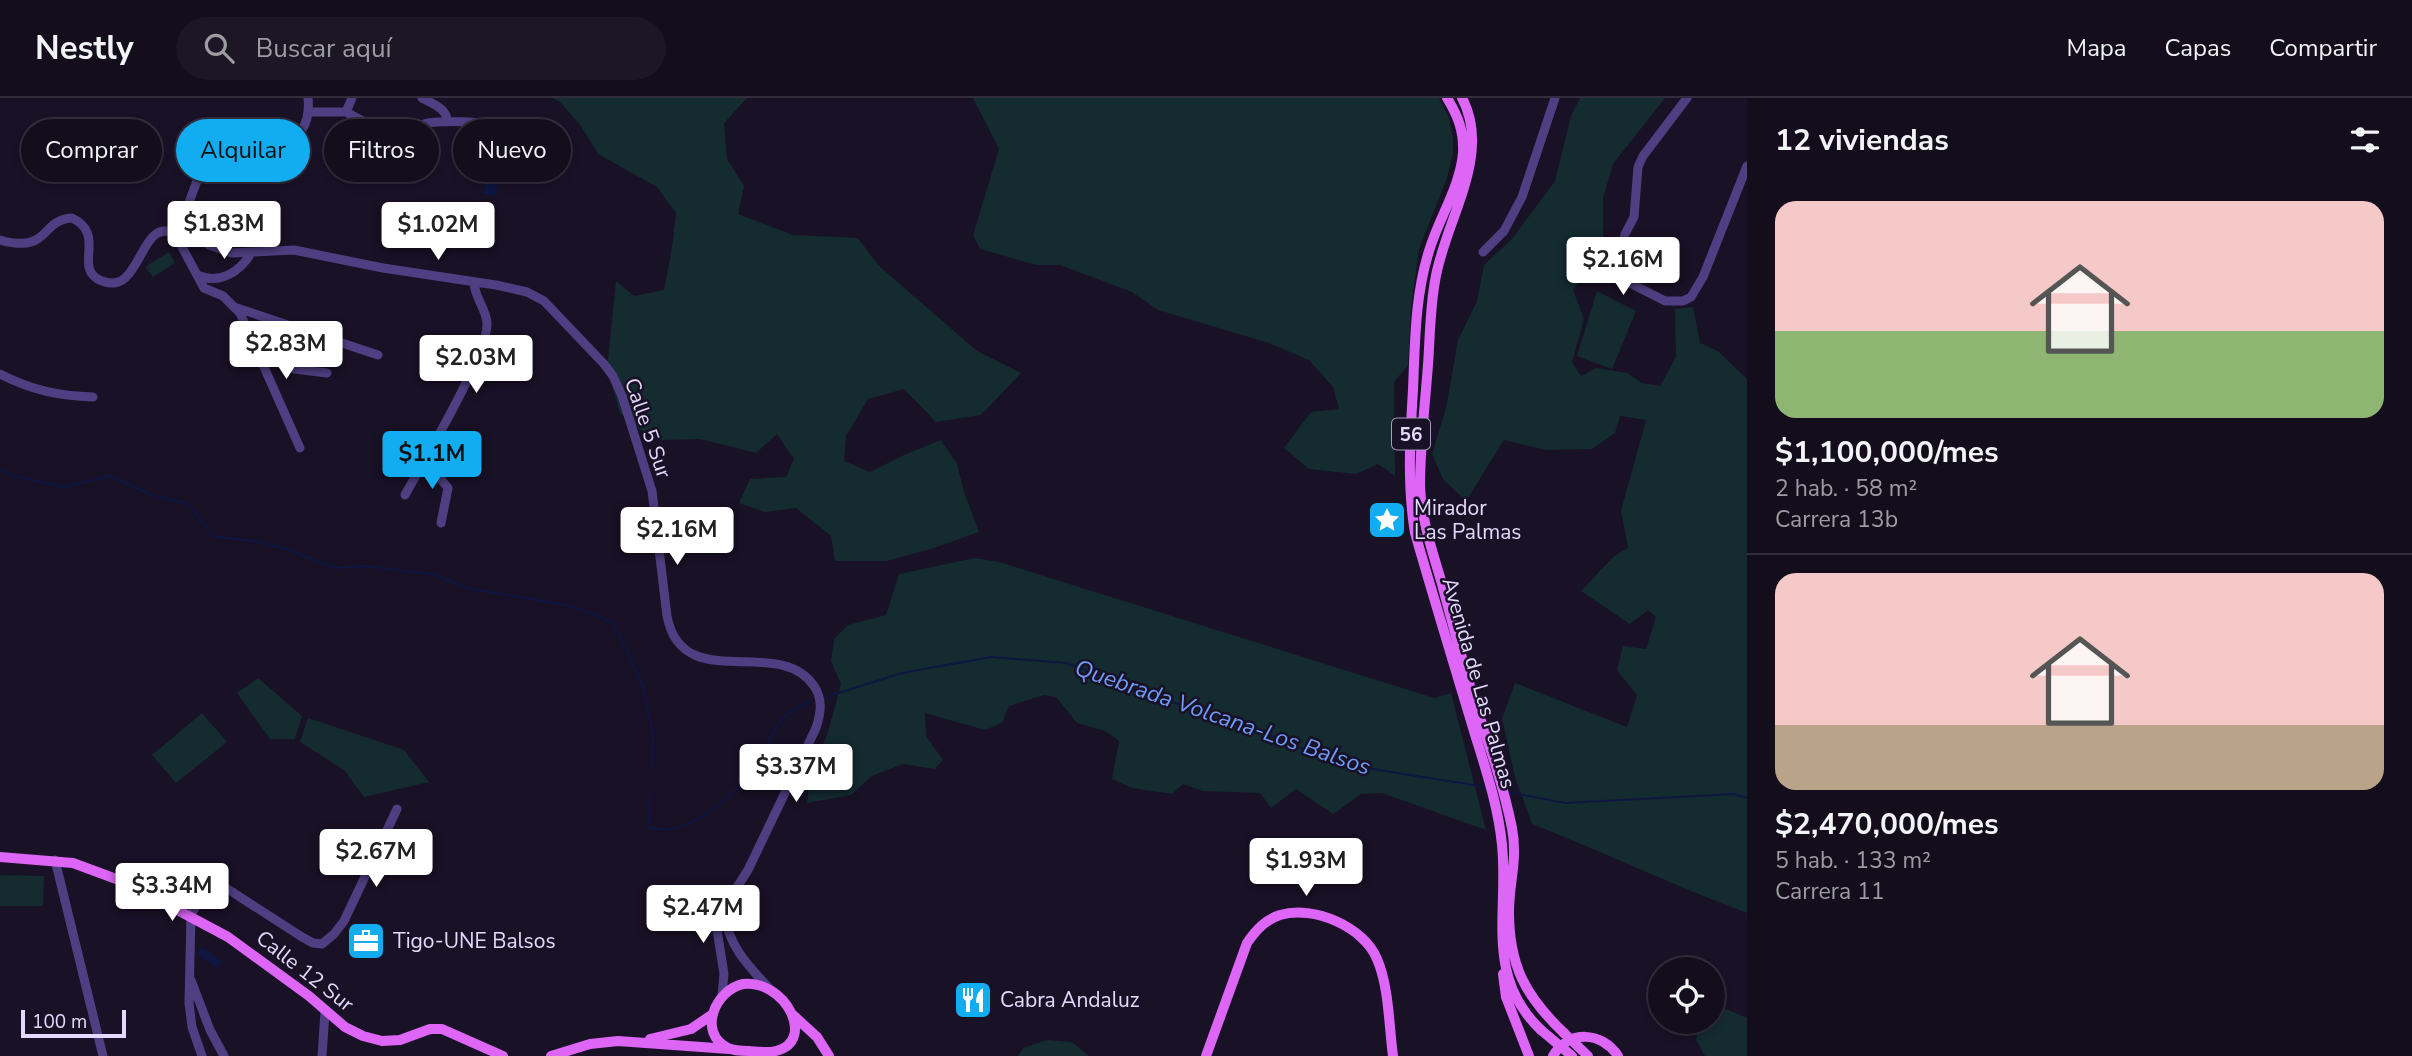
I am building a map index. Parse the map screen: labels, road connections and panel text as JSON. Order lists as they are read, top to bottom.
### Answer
{
  "streets": {
    "main road": ["56", "Avenida de Las Palmas", "Calle 12 Sur"],
    "street": ["Calle 5 Sur"]
  },
  "water": ["Quebrada Volcana-Los Balsos"],
  "places": {
    "place": ["Mirador Las Palmas"],
    "office": ["Tigo-UNE Balsos"],
    "restaurant": ["Cabra Andaluz"]
  },
  "scale_bar": "100 m",
  "page": {
    "header": "Nestly",
    "search": "Buscar aquí",
    "nav": ["Mapa", "Capas", "Compartir"],
    "heading": "12 viviendas",
    "chip": [
      "Comprar",
      "Alquilar",
      "Filtros",
      "Nuevo"
    ],
    "list": [
      {
        "name": "$1,100,000/mes",
        "note": "2 hab. · 58 m² · Carrera 13b"
      },
      {
        "name": "$2,470,000/mes",
        "note": "5 hab. · 133 m² · Carrera 11"
      }
    ],
    "price": [
      "$1.83M",
      "$1.02M",
      "$2.16M",
      "$2.83M",
      "$2.03M",
      "$1.1M",
      "$2.16M",
      "$3.37M",
      "$2.67M",
      "$1.93M",
      "$3.34M",
      "$2.47M"
    ],
    "scale": "100 m"
  }
}
